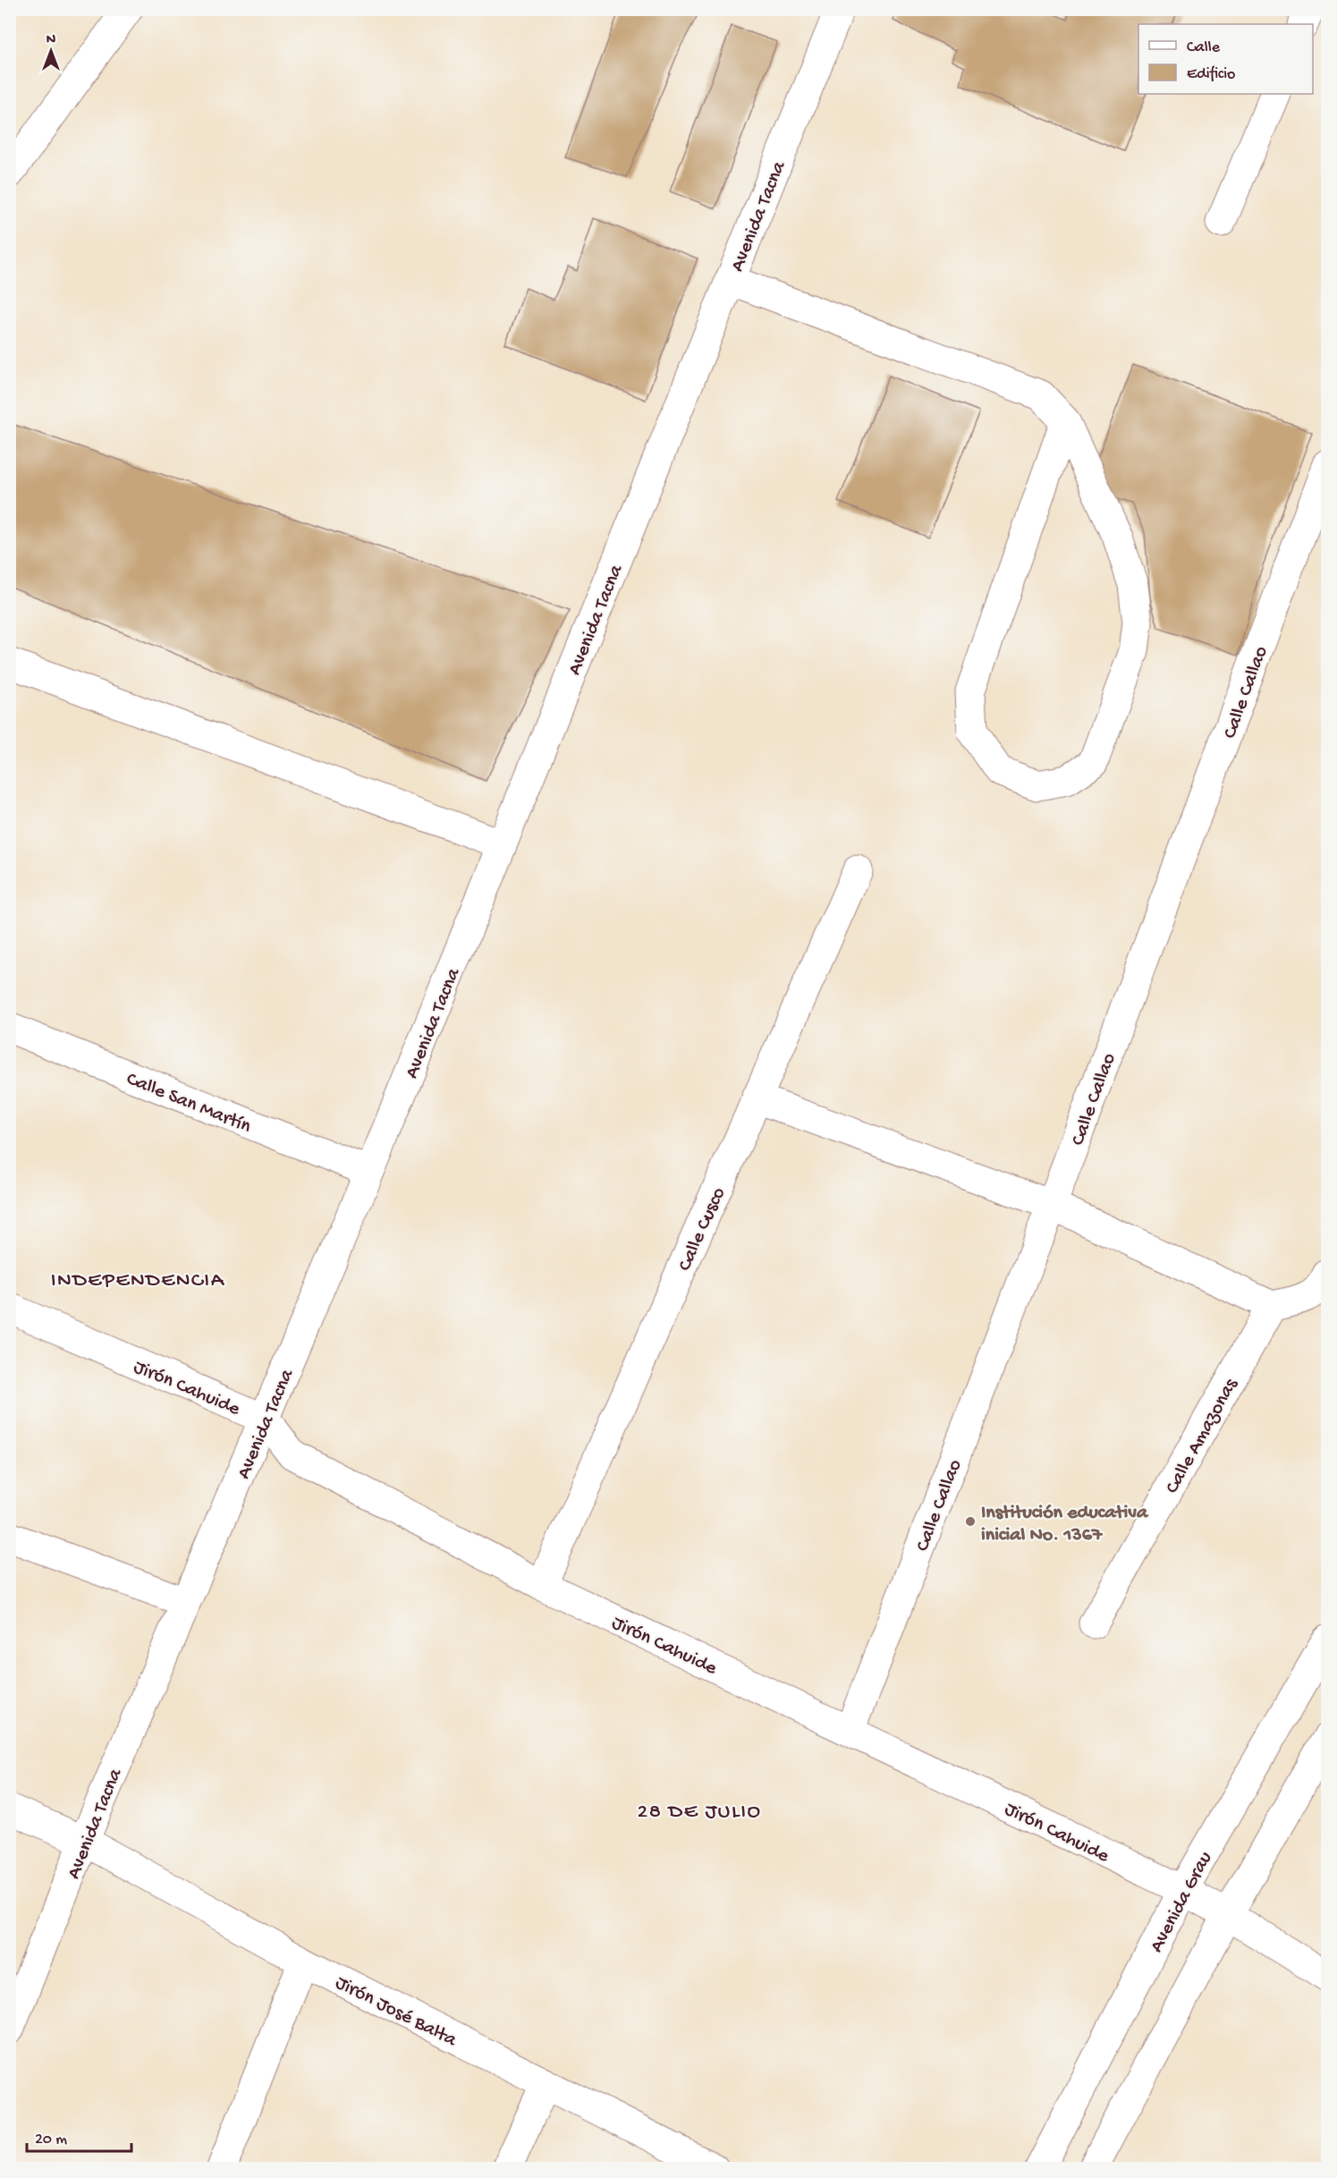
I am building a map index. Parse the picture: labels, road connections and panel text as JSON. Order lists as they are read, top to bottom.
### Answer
{
  "streets": {
    "street": [
      "Avenida Tacna",
      "Calle Callao",
      "Calle San Martín",
      "Calle Cusco",
      "Jirón Cahuide",
      "Calle Amazonas",
      "Avenida Grau",
      "Jirón José Balta"
    ]
  },
  "crossings": [
    ["Avenida Tacna", "Calle San Martín"],
    ["Avenida Tacna", "Jirón Cahuide"],
    ["Avenida Tacna", "Jirón José Balta"],
    ["Calle Callao", "Jirón Cahuide"],
    ["Calle Cusco", "Jirón Cahuide"],
    ["Jirón Cahuide", "Avenida Grau"]
  ],
  "districts": ["INDEPENDENCIA", "28 DE JULIO"],
  "places": ["Institución educativa inicial No. 1367"],
  "legend": ["Calle", "Edificio"],
  "scale_bar": "20 m",
  "north": "top"
}
